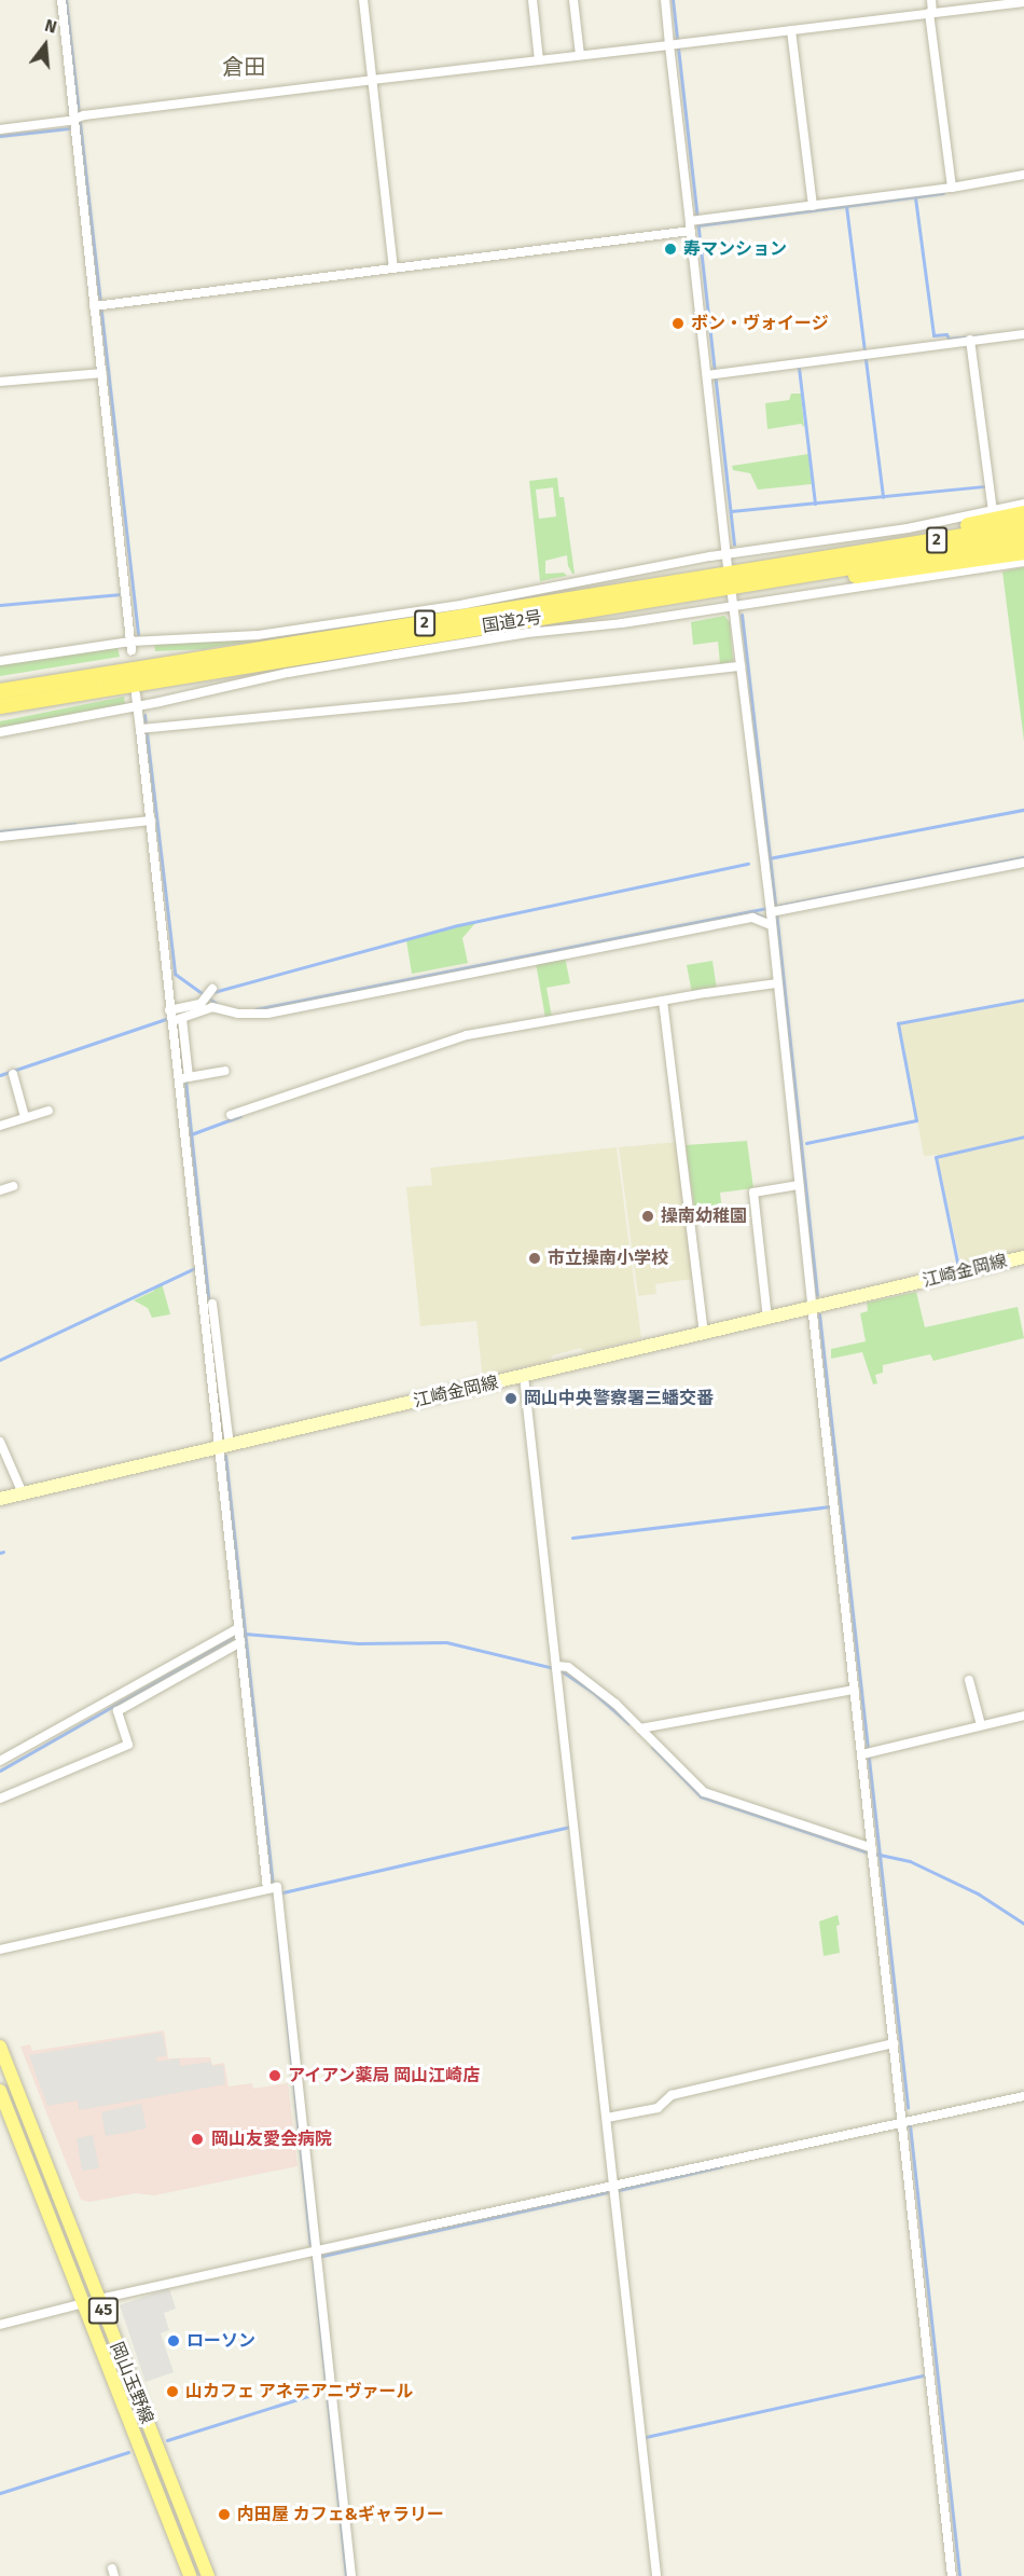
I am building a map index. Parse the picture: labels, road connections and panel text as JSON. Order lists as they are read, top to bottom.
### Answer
{
  "streets": {
    "highway": ["2", "国道2号"],
    "main road": ["江崎金岡線", "45", "岡山玉野線"]
  },
  "districts": ["倉田"],
  "places": [
    "寿マンション",
    "ボン・ヴォイージ",
    "操南幼稚園",
    "市立操南小学校",
    "岡山中央警察署三蟠交番",
    "アイアン薬局 岡山江崎店",
    "岡山友愛会病院",
    "ローソン",
    "山カフェ アネテアニヴァール",
    "内田屋 カフェ&ギャラリー"
  ],
  "north": "top"
}
